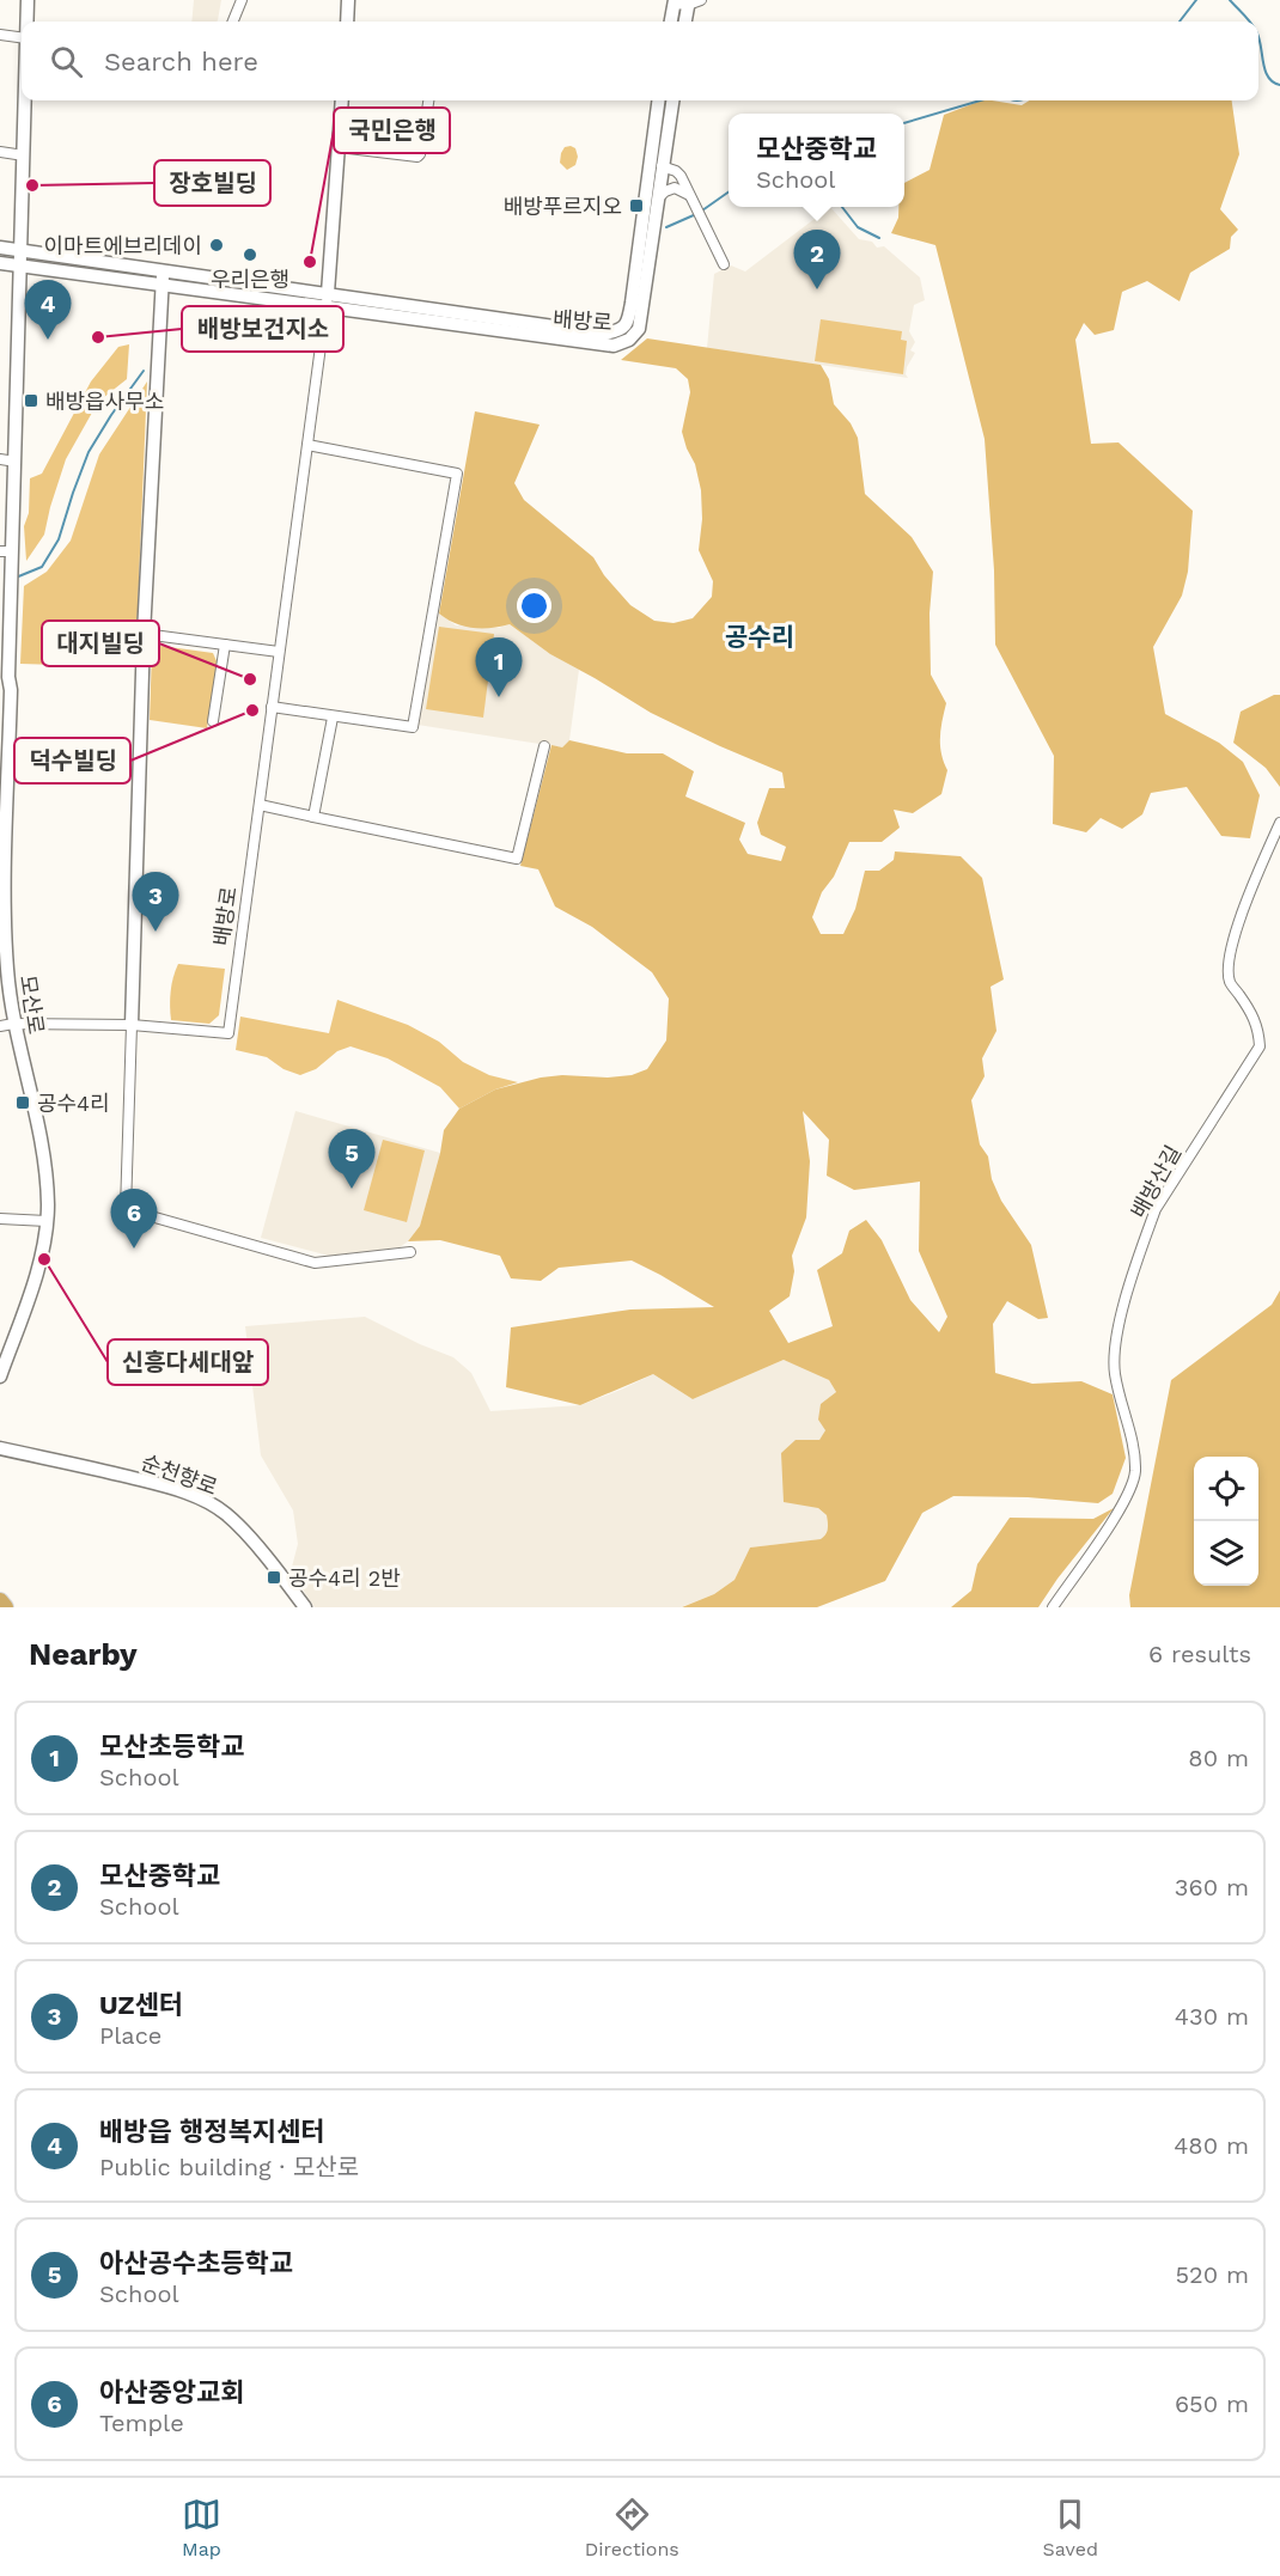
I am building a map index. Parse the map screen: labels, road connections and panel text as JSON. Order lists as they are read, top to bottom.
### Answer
{
  "streets": {
    "street": [
      "배방로",
      "모산로",
      "배방산길",
      "순천향로"
    ]
  },
  "crossings": [
    ["배방로", "모산로"]
  ],
  "districts": ["공수리"],
  "places": {
    "other": [
      "장호빌딩",
      "이마트에브리데이",
      "우리은행",
      "국민은행",
      "배방보건지소",
      "대지빌딩",
      "덕수빌딩",
      "신흥다세대앞"
    ],
    "transit": [
      "배방푸르지오",
      "배방읍사무소",
      "공수4리",
      "공수4리 2반"
    ]
  },
  "page": {
    "search": "Search here",
    "popup": ["모산중학교", "School"],
    "pins": [
      "2",
      "4",
      "1",
      "3",
      "5",
      "6"
    ],
    "heading": ["Nearby", "6 results"],
    "list": [
      {
        "mark": "1",
        "name": "모산초등학교",
        "note": "School",
        "value": "80 m"
      },
      {
        "mark": "2",
        "name": "모산중학교",
        "note": "School",
        "value": "360 m"
      },
      {
        "mark": "3",
        "name": "UZ센터",
        "note": "Place",
        "value": "430 m"
      },
      {
        "mark": "4",
        "name": "배방읍 행정복지센터",
        "note": "Public building · 모산로",
        "value": "480 m"
      },
      {
        "mark": "5",
        "name": "아산공수초등학교",
        "note": "School",
        "value": "520 m"
      },
      {
        "mark": "6",
        "name": "아산중앙교회",
        "note": "Temple",
        "value": "650 m"
      }
    ],
    "nav": ["Map", "Directions", "Saved"]
  }
}
